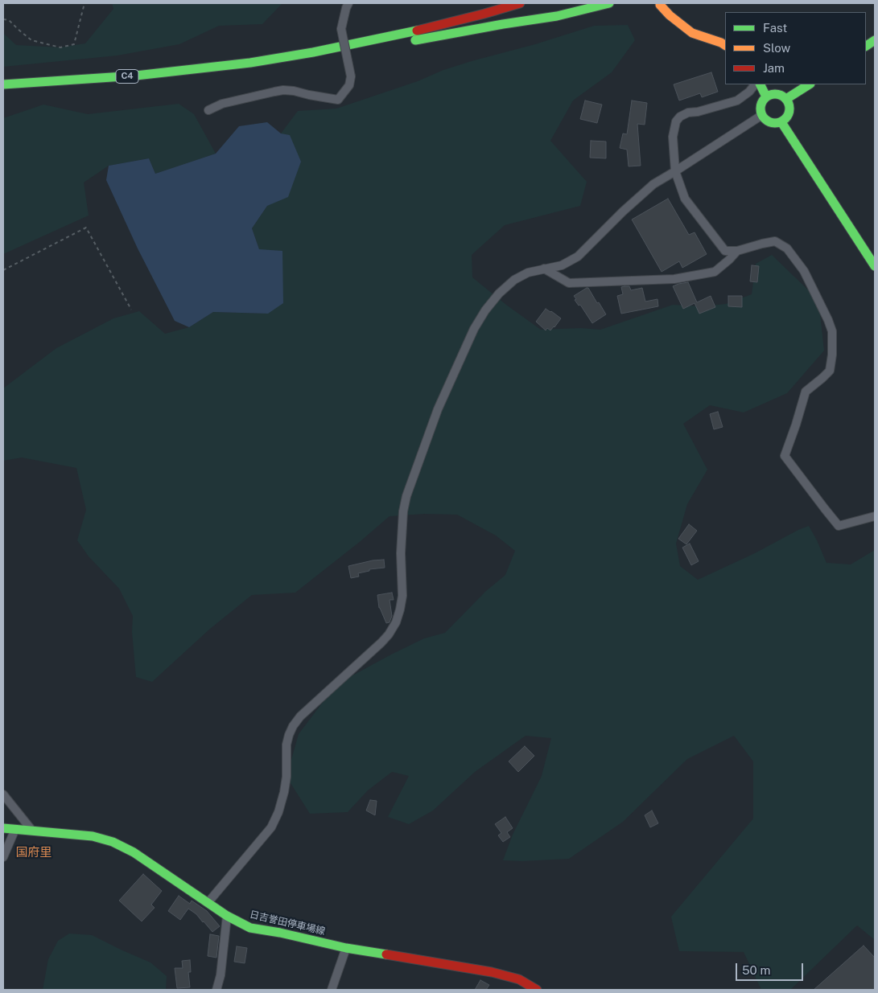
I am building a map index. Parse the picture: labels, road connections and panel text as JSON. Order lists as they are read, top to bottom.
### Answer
{
  "streets": {
    "main road": ["C4", "日吉誉田停車場線"]
  },
  "districts": ["国府里"],
  "legend": ["Fast", "Slow", "Jam"],
  "scale_bar": "50 m"
}
